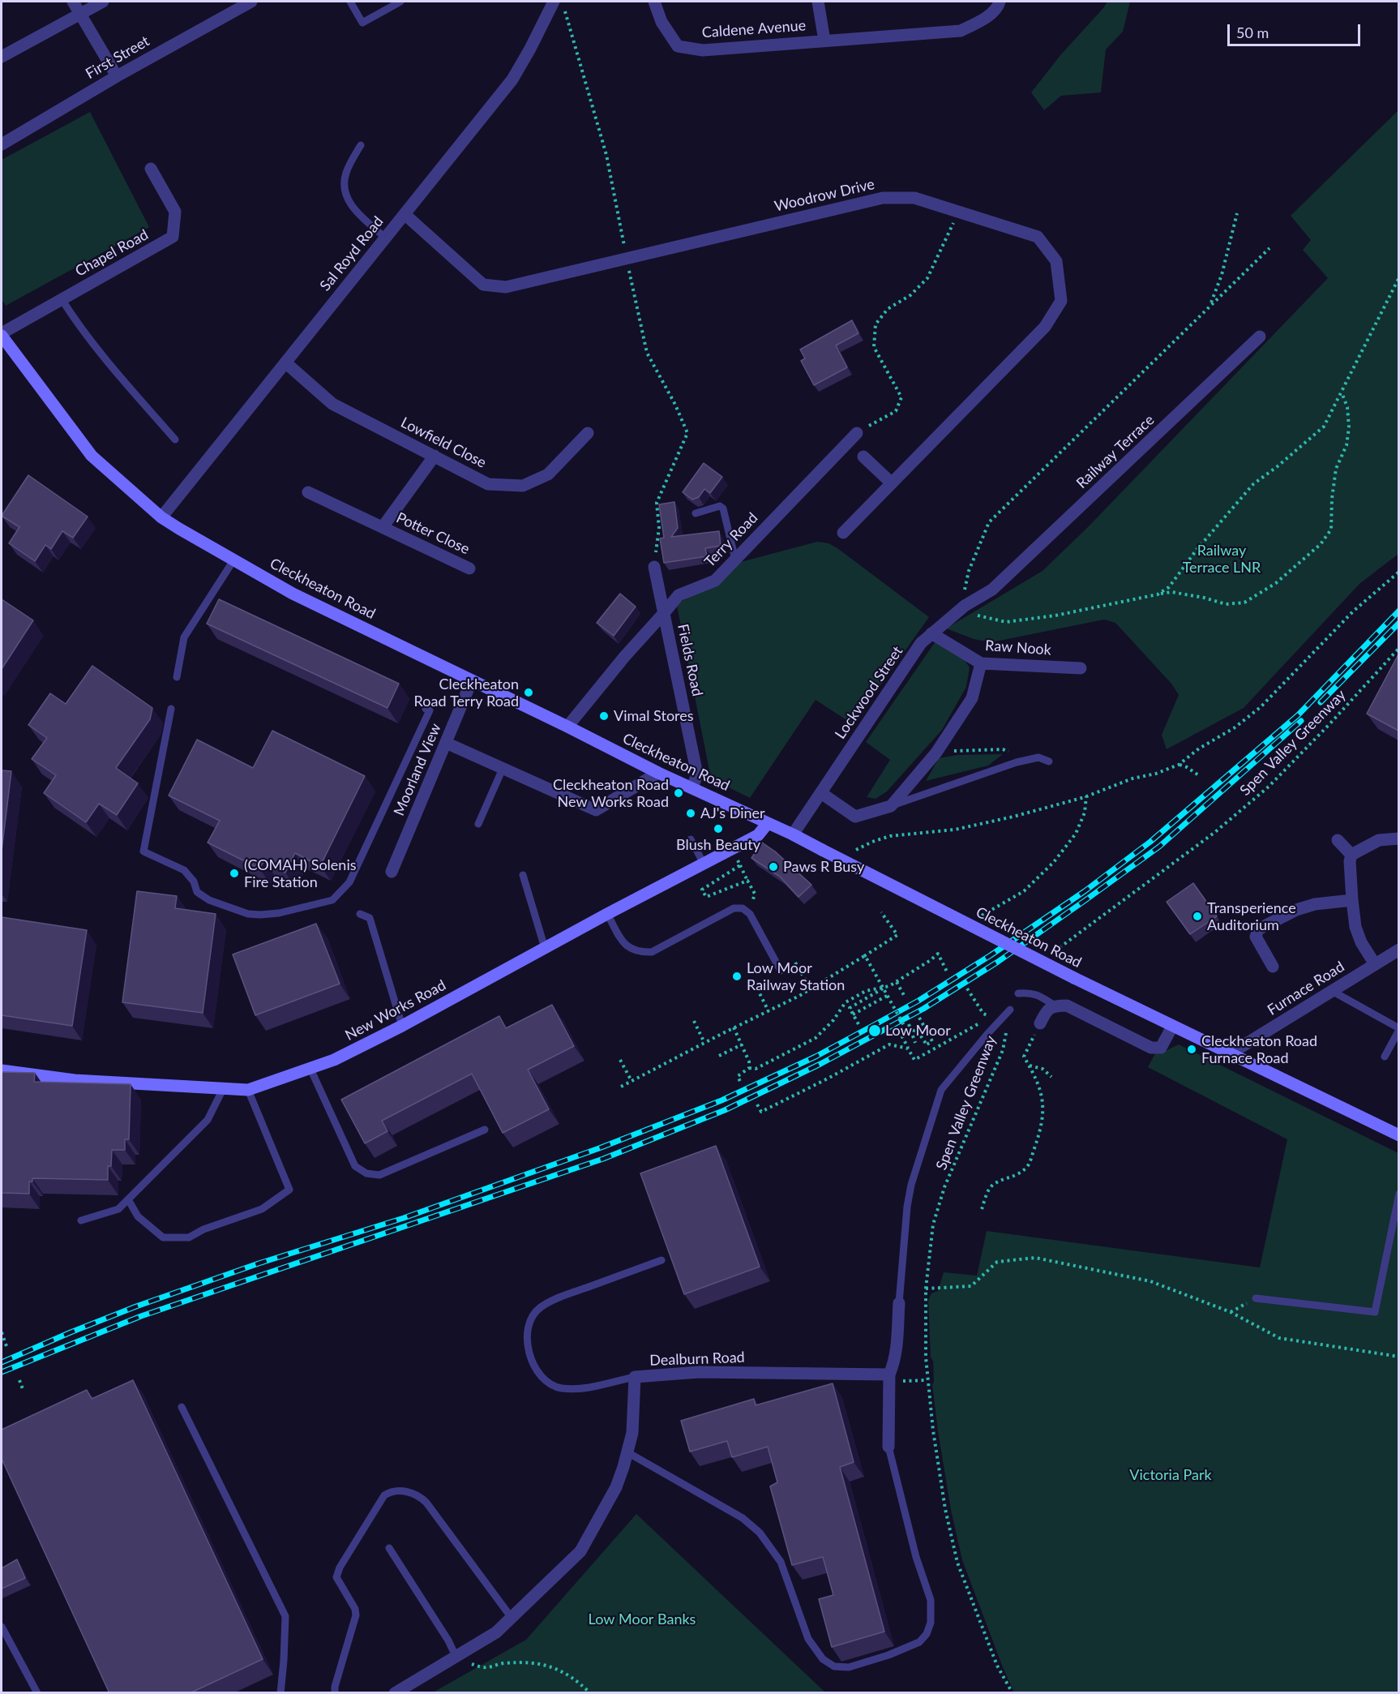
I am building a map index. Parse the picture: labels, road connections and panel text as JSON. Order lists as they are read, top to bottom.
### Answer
{
  "streets": {
    "street": [
      "Caldene Avenue",
      "First Street",
      "Woodrow Drive",
      "Chapel Road",
      "Sal Royd Road",
      "Lowfield Close",
      "Railway Terrace",
      "Potter Close",
      "Terry Road",
      "Cleckheaton Road",
      "Raw Nook",
      "Fields Road",
      "Lockwood Street",
      "Moorland View",
      "Furnace Road",
      "New Works Road",
      "Dealburn Road"
    ],
    "path": ["Spen Valley Greenway"]
  },
  "crossings": [
    ["Woodrow Drive", "Sal Royd Road"],
    ["Chapel Road", "Cleckheaton Road"],
    ["Sal Royd Road", "Lowfield Close"],
    ["Sal Royd Road", "Cleckheaton Road"],
    ["Lowfield Close", "Potter Close"],
    ["Railway Terrace", "Lockwood Street"],
    ["Terry Road", "Cleckheaton Road"],
    ["Terry Road", "Fields Road"],
    ["Cleckheaton Road", "Fields Road"],
    ["Cleckheaton Road", "Lockwood Street"],
    ["Cleckheaton Road", "Moorland View"],
    ["Cleckheaton Road", "Furnace Road"],
    ["Cleckheaton Road", "New Works Road"],
    ["Raw Nook", "Lockwood Street"]
  ],
  "parks": ["Railway Terrace LNR", "Victoria Park", "Low Moor Banks"],
  "places": [
    "Cleckheaton Road Terry Road",
    "Vimal Stores",
    "Cleckheaton Road New Works Road",
    "AJ's Diner",
    "Blush Beauty",
    "Paws R Busy",
    "(COMAH) Solenis Fire Station",
    "Transperience Auditorium",
    "Low Moor Railway Station",
    "Low Moor",
    "Cleckheaton Road Furnace Road"
  ],
  "scale_bar": "50 m"
}
